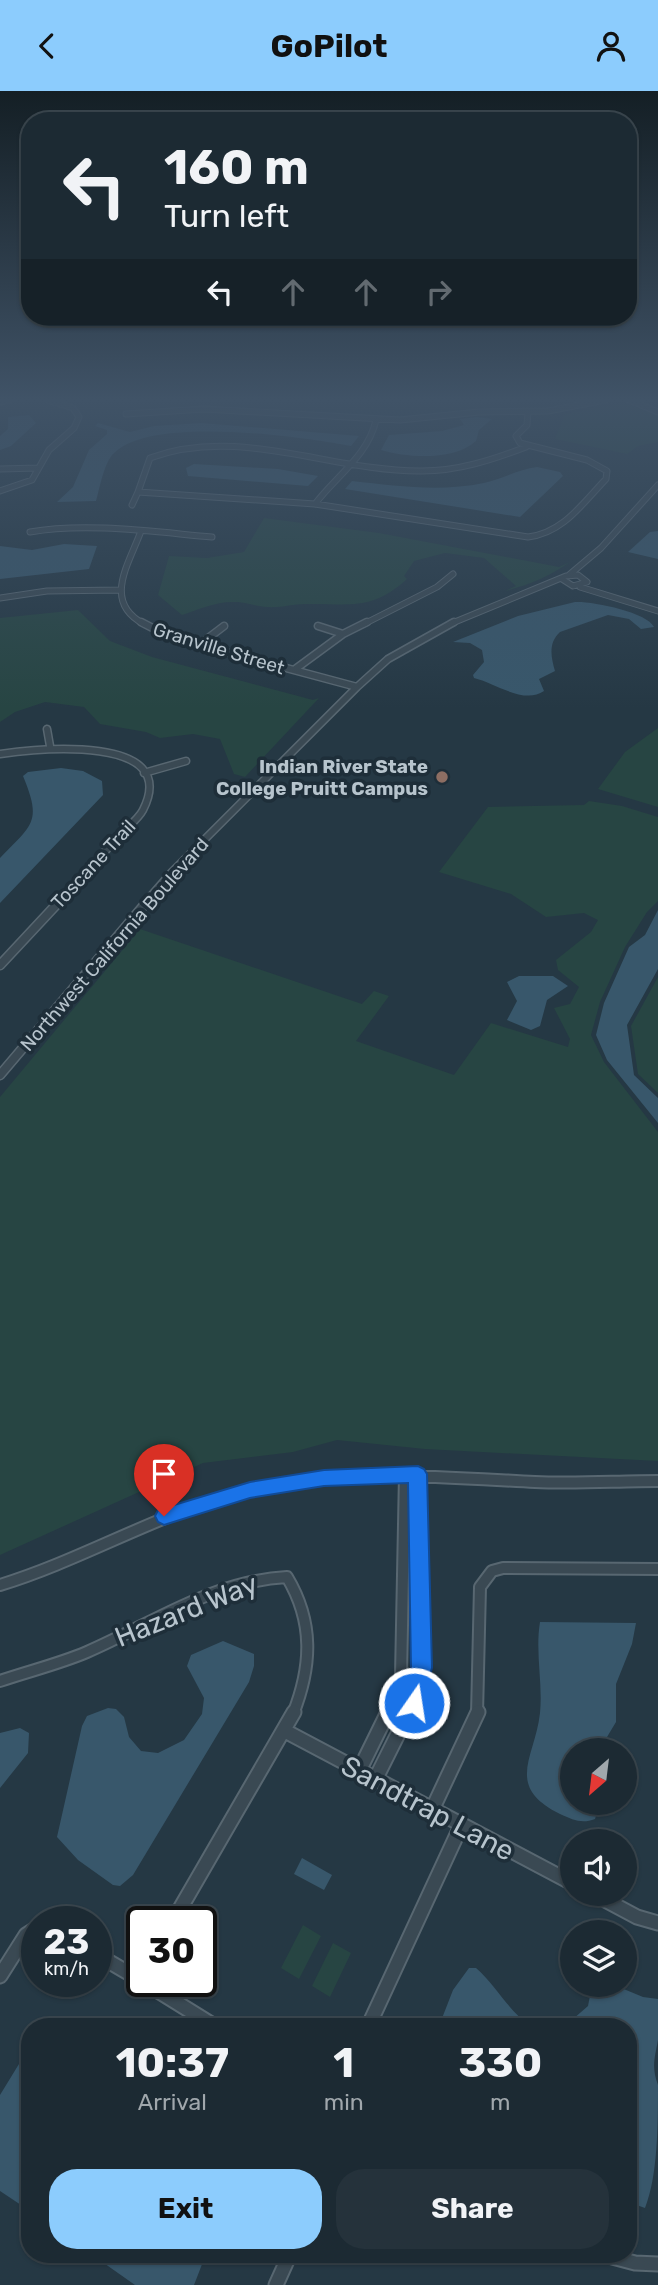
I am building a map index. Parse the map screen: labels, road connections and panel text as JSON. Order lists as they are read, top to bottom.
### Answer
{
  "streets": {
    "street": [
      "Granville Street",
      "Toscane Trail",
      "Northwest California Boulevard",
      "Hazard Way",
      "Sandtrap Lane"
    ]
  },
  "crossings": [
    ["Granville Street", "Northwest California Boulevard"],
    ["Hazard Way", "Sandtrap Lane"]
  ],
  "places": ["Indian River State College Pruitt Campus"],
  "north": "bottom left",
  "page": {
    "header": "GoPilot",
    "turn": ["160 m", "Turn left"],
    "speed": "23 km/h",
    "limit": "30",
    "eta": [
      "10:37",
      "Arrival",
      "1",
      "min",
      "330",
      "m"
    ],
    "buttons": ["Exit", "Share"]
  }
}
